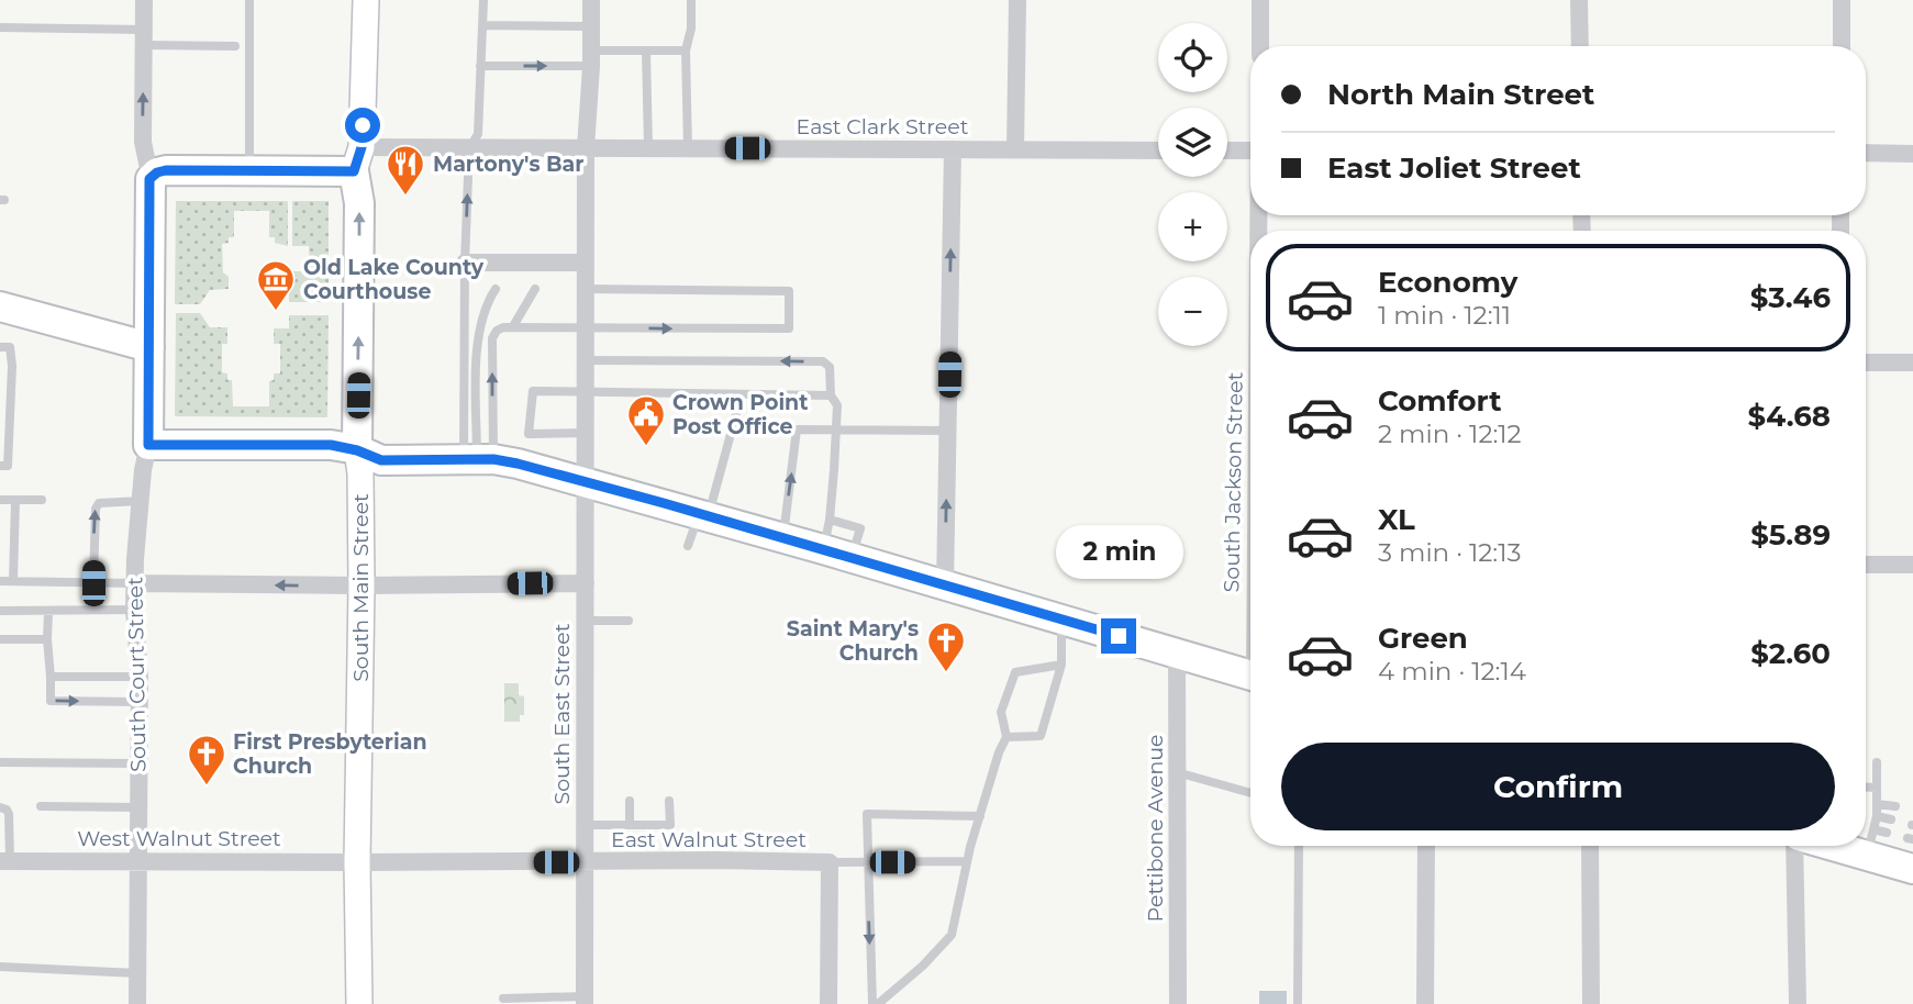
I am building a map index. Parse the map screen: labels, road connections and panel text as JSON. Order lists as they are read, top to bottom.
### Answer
{
  "streets": {
    "main road": ["South Main Street", "South Court Street"],
    "street": [
      "East Clark Street",
      "South East Street",
      "Pettibone Avenue",
      "West Walnut Street",
      "East Walnut Street"
    ]
  },
  "crossings": [
    ["East Clark Street", "South Main Street"],
    ["East Clark Street", "South East Street"],
    ["South Main Street", "West Walnut Street"],
    ["South Main Street", "East Walnut Street"],
    ["South Court Street", "West Walnut Street"],
    ["South East Street", "East Walnut Street"],
    ["West Walnut Street", "East Walnut Street"]
  ],
  "places": {
    "restaurant": ["Martony's Bar"],
    "museum": ["Old Lake County Courthouse"],
    "public building": ["Crown Point Post Office"],
    "church": ["Saint Mary's Church", "First Presbyterian Church"]
  },
  "page": {
    "map_buttons": ["+", "−"],
    "banner": ["North Main Street", "East Joliet Street"],
    "list": [
      {
        "name": "Economy",
        "note": "1 min · 12:11",
        "value": "$3.46"
      },
      {
        "name": "Comfort",
        "note": "2 min · 12:12",
        "value": "$4.68"
      },
      {
        "name": "XL",
        "note": "3 min · 12:13",
        "value": "$5.89"
      },
      {
        "name": "Green",
        "note": "4 min · 12:14",
        "value": "$2.60"
      }
    ],
    "bubble": "2 min",
    "buttons": "Confirm"
  }
}
